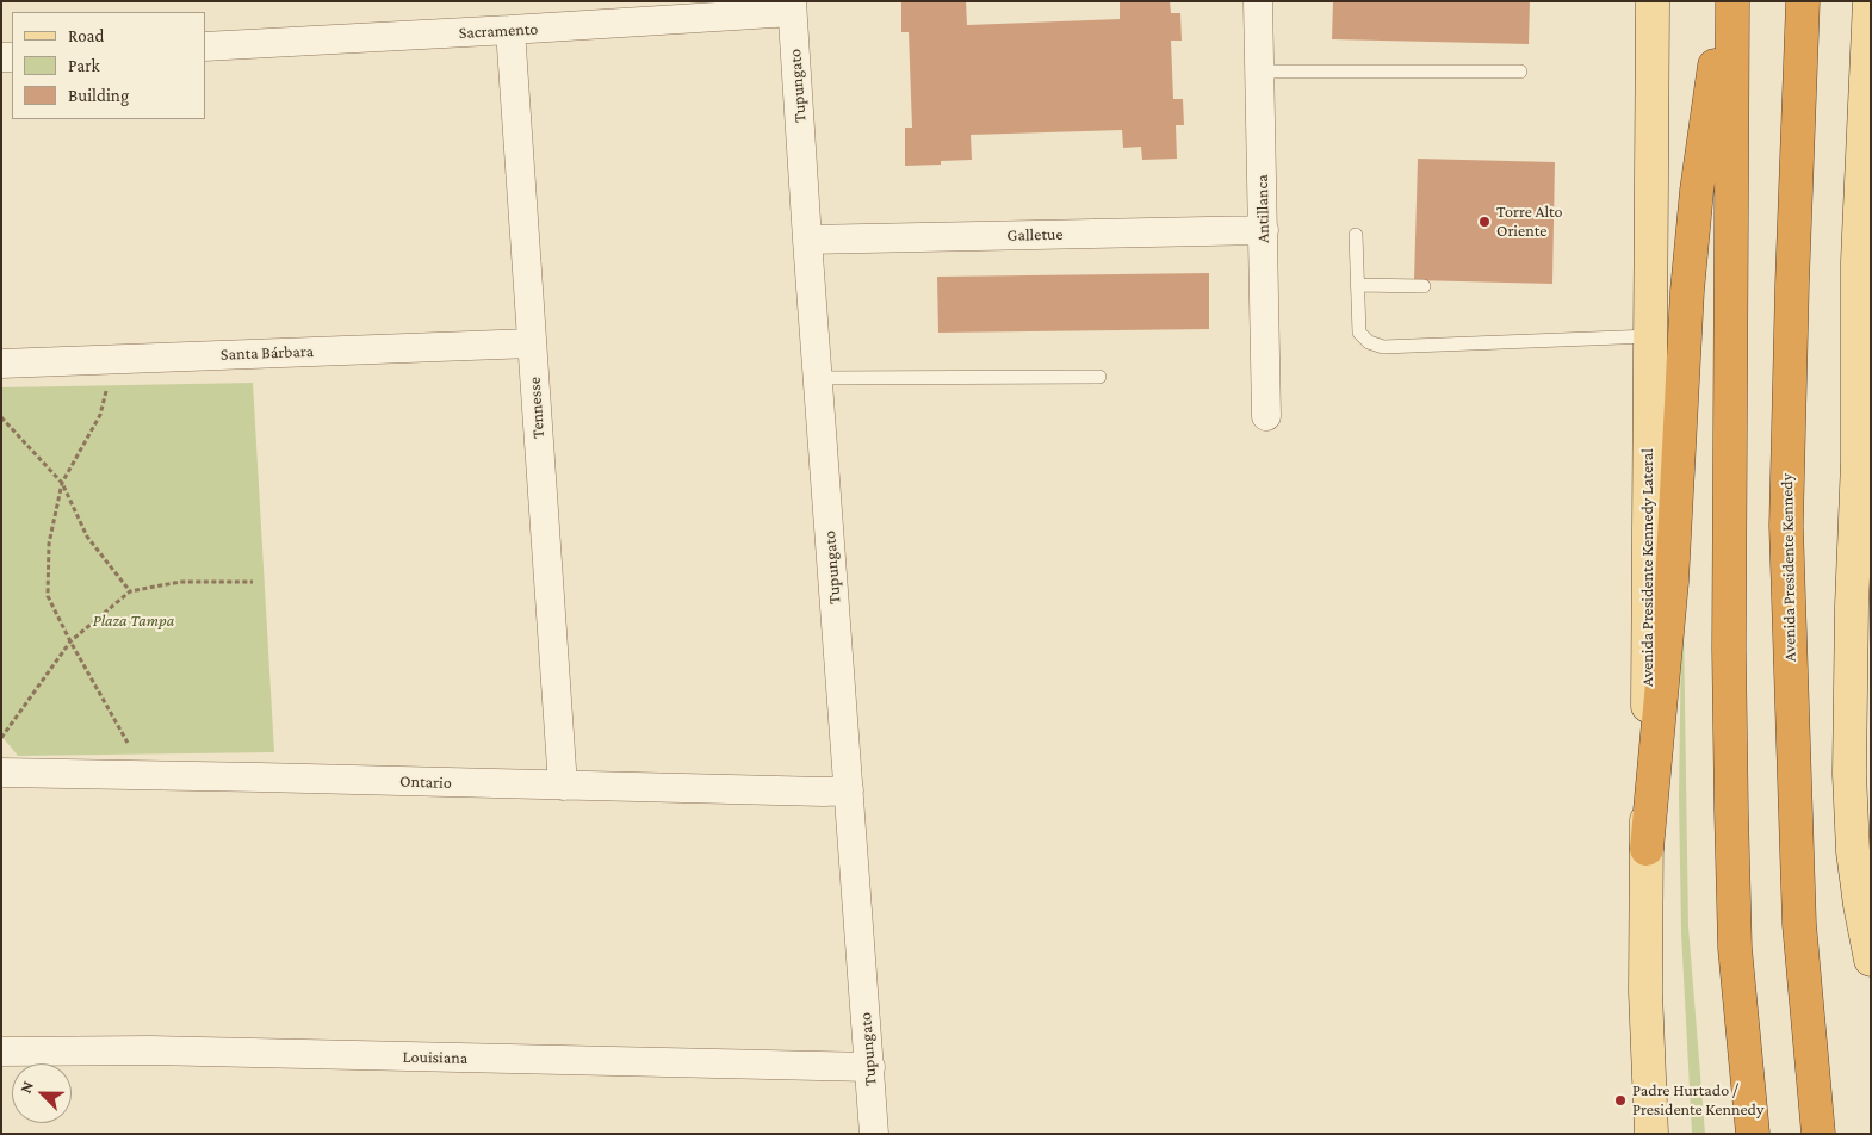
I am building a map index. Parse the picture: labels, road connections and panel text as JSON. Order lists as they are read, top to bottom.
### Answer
{
  "streets": {
    "highway": ["Avenida Presidente Kennedy"],
    "main road": ["Avenida Presidente Kennedy Lateral"],
    "street": [
      "Sacramento",
      "Tupungato",
      "Antillanca",
      "Galletue",
      "Santa Bárbara",
      "Tennesse",
      "Ontario",
      "Louisiana"
    ]
  },
  "crossings": [
    ["Sacramento", "Tupungato"],
    ["Sacramento", "Tennesse"],
    ["Tupungato", "Galletue"],
    ["Tupungato", "Ontario"],
    ["Tupungato", "Louisiana"],
    ["Antillanca", "Galletue"],
    ["Santa Bárbara", "Tennesse"],
    ["Tennesse", "Ontario"]
  ],
  "parks": ["Plaza Tampa"],
  "places": ["Torre Alto Oriente", "Padre Hurtado / Presidente Kennedy"],
  "legend": ["Road", "Park", "Building"],
  "north": "top left"
}
